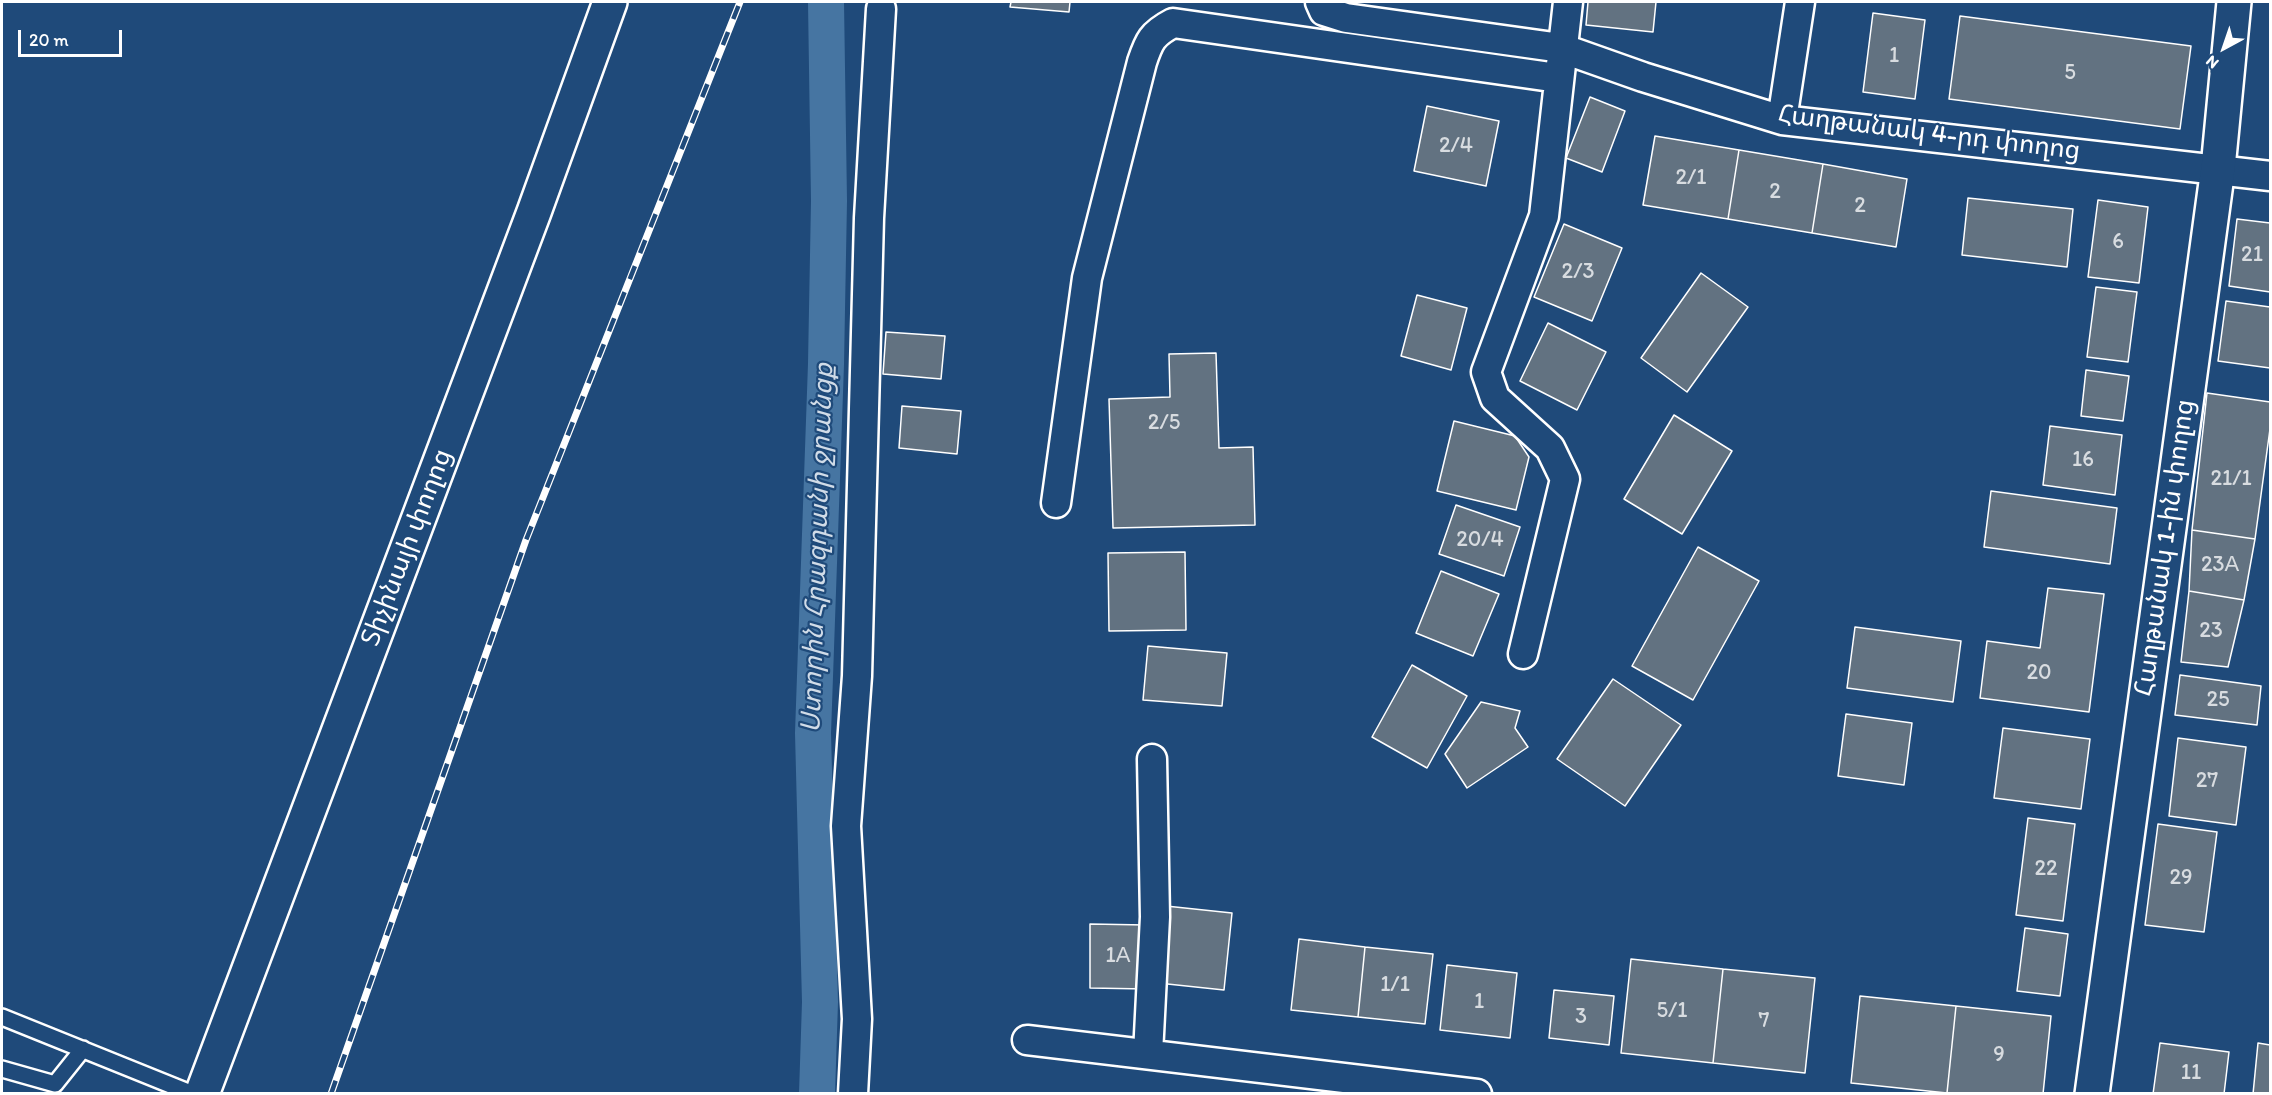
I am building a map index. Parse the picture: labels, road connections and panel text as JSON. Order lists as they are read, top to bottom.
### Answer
{
  "streets": {
    "street": ["Հաղթանակ 4-րդ փողոց", "Տիչինայի փողոց", "Հաղթանակ 1-ին փողոց"]
  },
  "crossings": [
    ["Հաղթանակ 4-րդ փողոց", "Հաղթանակ 1-ին փողոց"]
  ],
  "water": ["Ստորին Հրազդանի ջրանցք"],
  "house_numbers": [
    "1",
    "5",
    "2/4",
    "2/1",
    "2",
    "2",
    "6",
    "21",
    "2/3",
    "2/5",
    "16",
    "21/1",
    "20/4",
    "23А",
    "23",
    "20",
    "25",
    "27",
    "22",
    "29",
    "1А",
    "1/1",
    "1",
    "5/1",
    "3",
    "7",
    "9",
    "11"
  ],
  "scale_bar": "20 m",
  "north": "bottom left"
}
